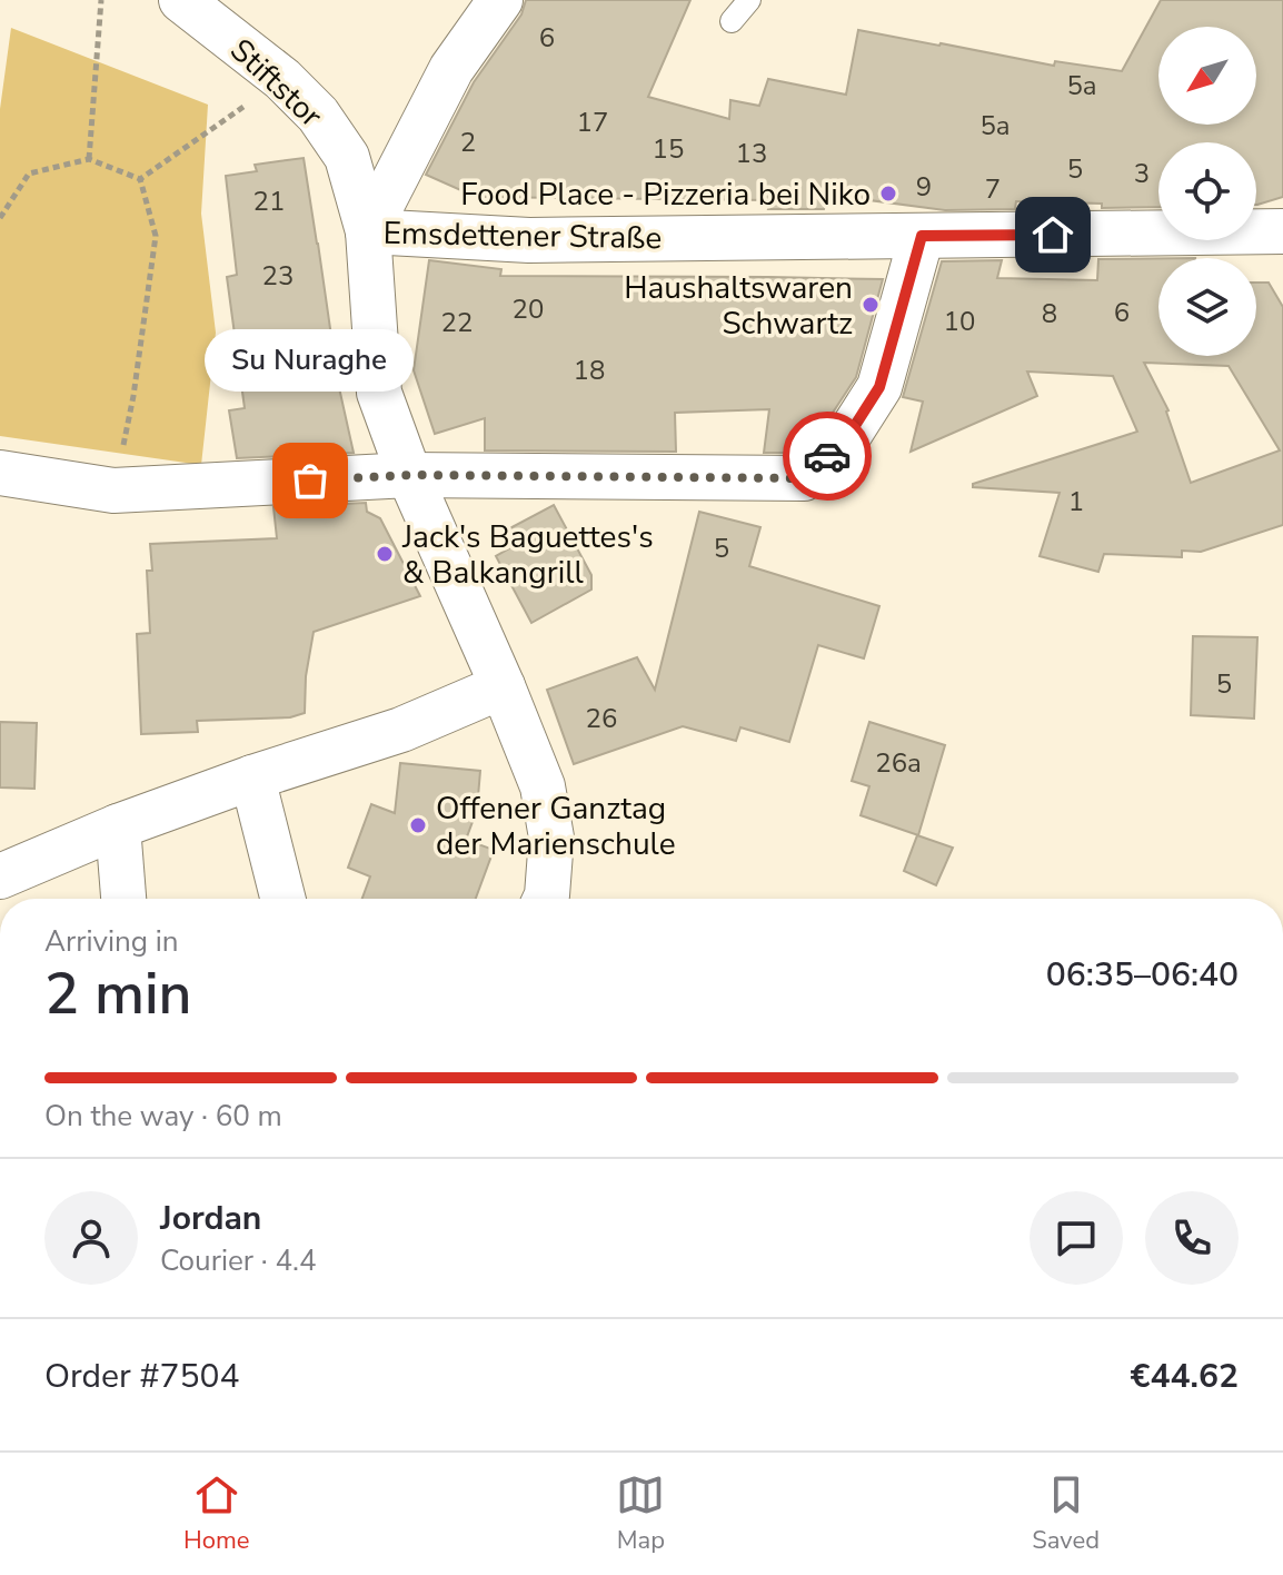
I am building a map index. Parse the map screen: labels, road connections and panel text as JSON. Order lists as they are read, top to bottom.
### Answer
{
  "streets": {
    "street": ["Stiftstor", "Emsdettener Straße"]
  },
  "crossings": [
    ["Stiftstor", "Emsdettener Straße"]
  ],
  "places": [
    "Food Place - Pizzeria bei Niko",
    "Haushaltswaren Schwartz",
    "Su Nuraghe",
    "Jack's Baguettes's & Balkangrill",
    "Offener Ganztag der Marienschule"
  ],
  "house_numbers": [
    "6",
    "5a",
    "17",
    "5a",
    "2",
    "15",
    "13",
    "5",
    "3",
    "9",
    "7",
    "21",
    "23",
    "20",
    "6",
    "8",
    "10",
    "22",
    "18",
    "1",
    "5",
    "5",
    "26",
    "26a"
  ],
  "north": "bottom left",
  "page": {
    "bubble": "Su Nuraghe",
    "heading": ["2 min", "Arriving in", "06:35–06:40"],
    "panel": [
      "Jordan",
      "Courier · 4.4",
      "Order #7504",
      "€44.62"
    ],
    "bar": "On the way · 60 m",
    "tabs": ["Home", "Map", "Saved"]
  }
}
